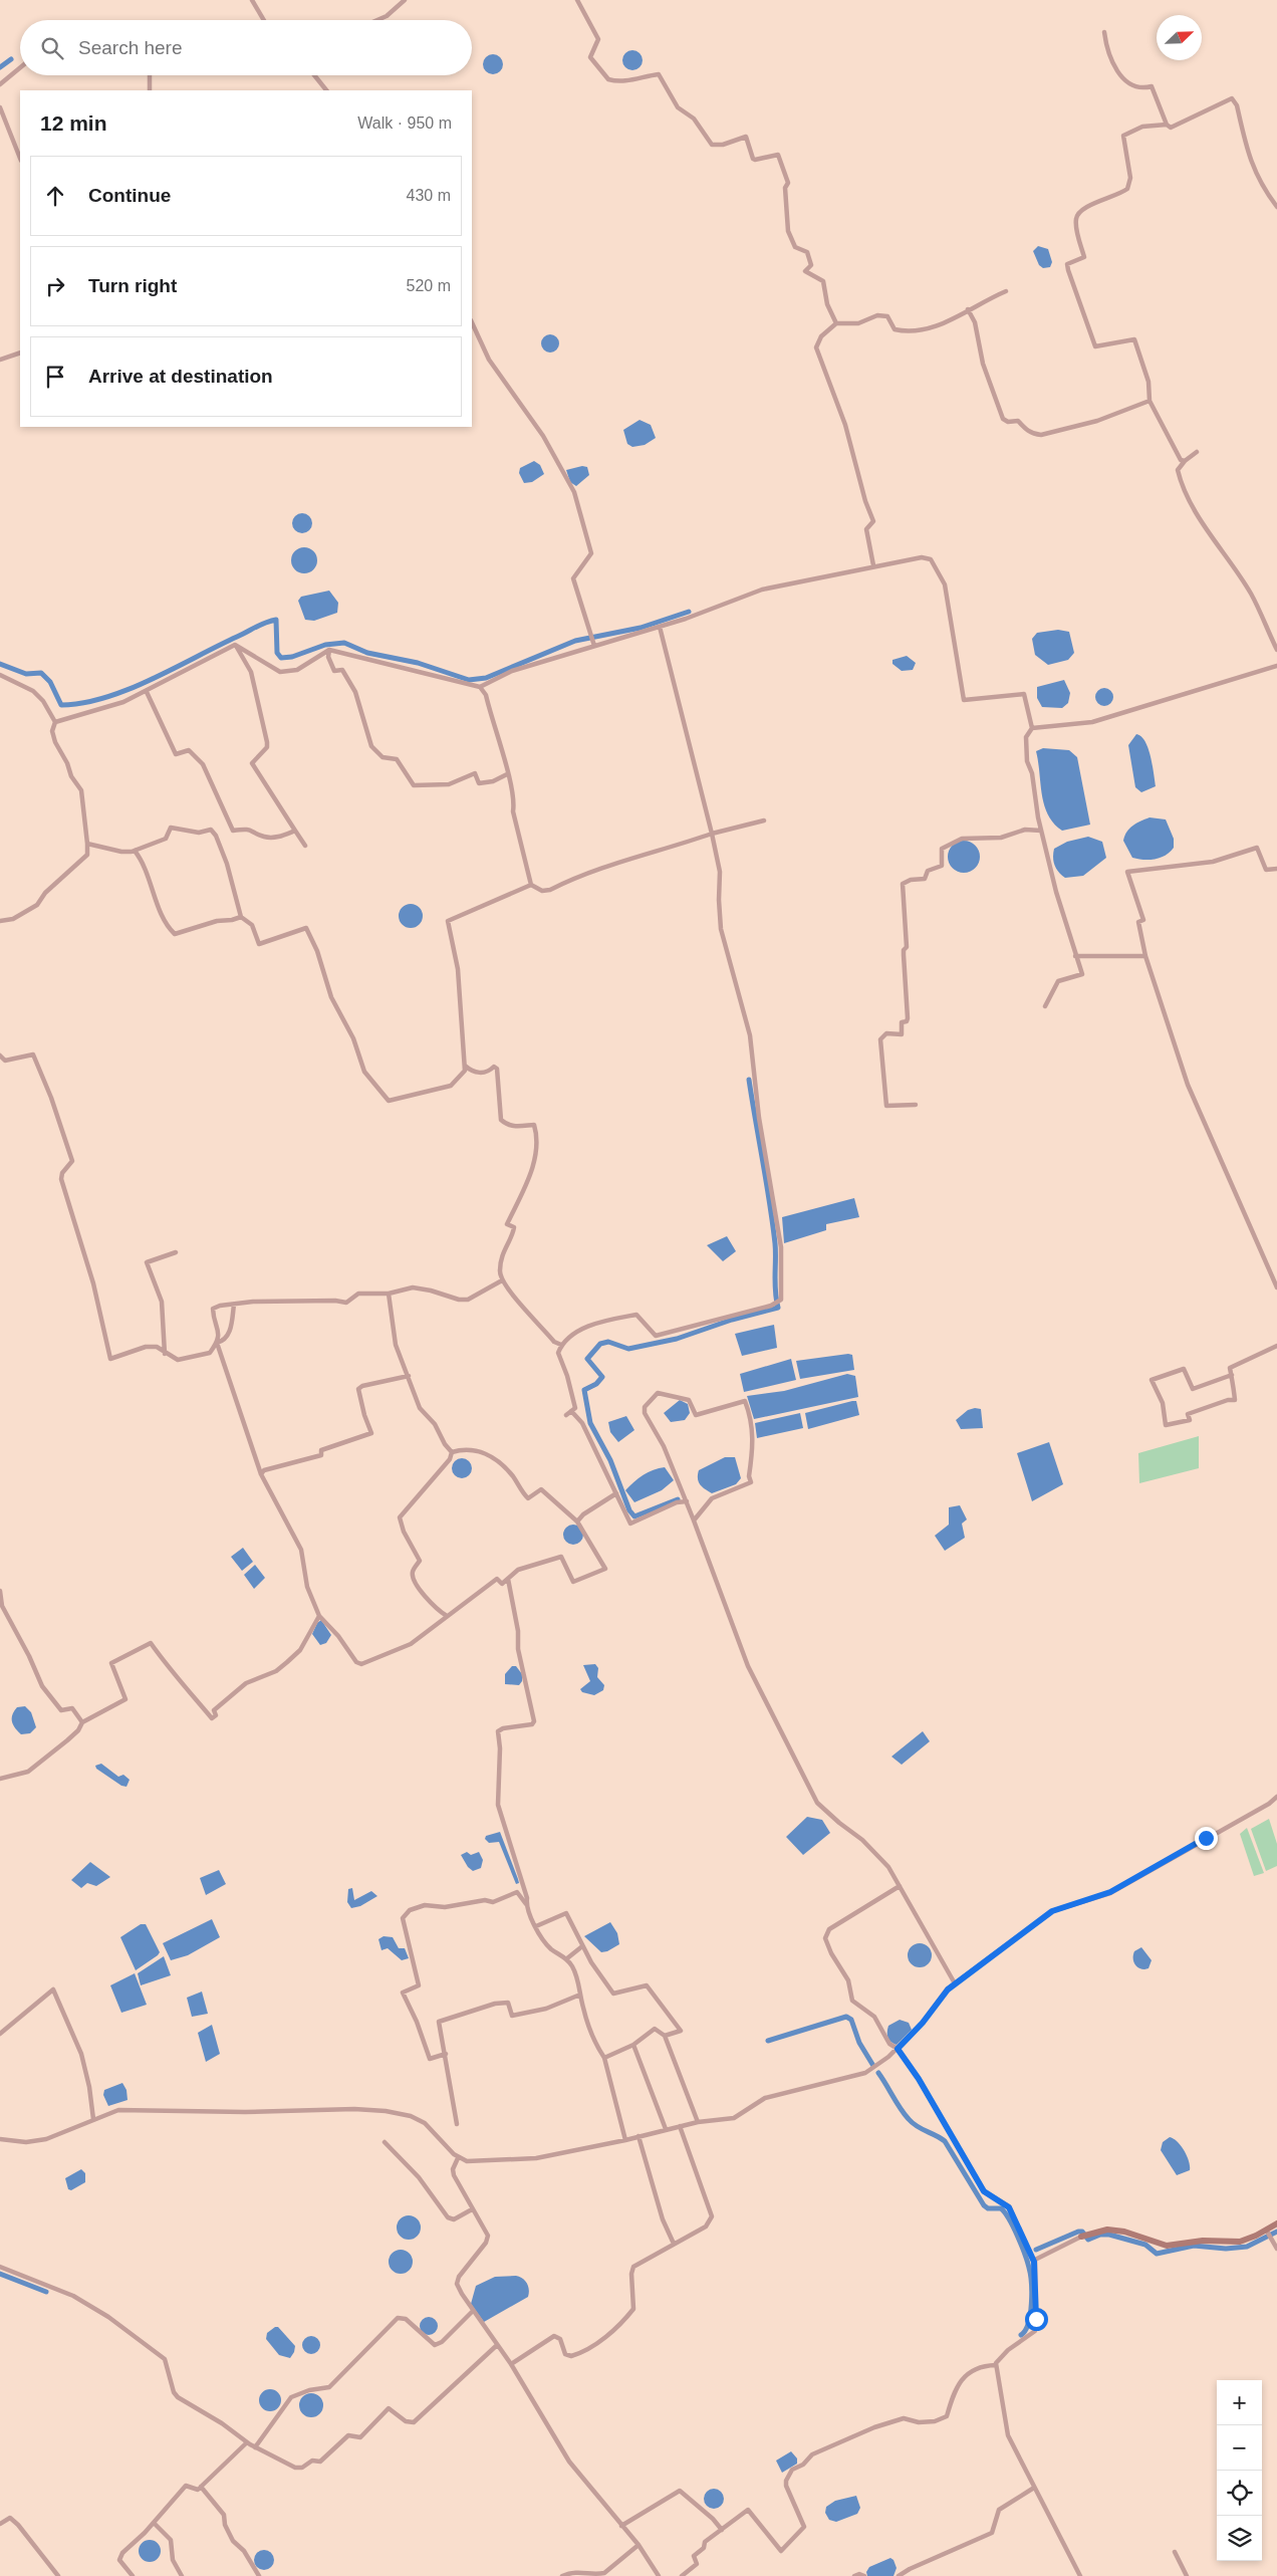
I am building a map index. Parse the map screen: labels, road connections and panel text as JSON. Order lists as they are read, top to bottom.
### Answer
{
  "north": "top right",
  "page": {
    "search": "Search here",
    "heading": ["12 min", "Walk · 950 m"],
    "list": [
      ["Continue", "430 m"],
      ["Turn right", "520 m"],
      "Arrive at destination"
    ],
    "map_buttons": ["+", "−"]
  }
}
